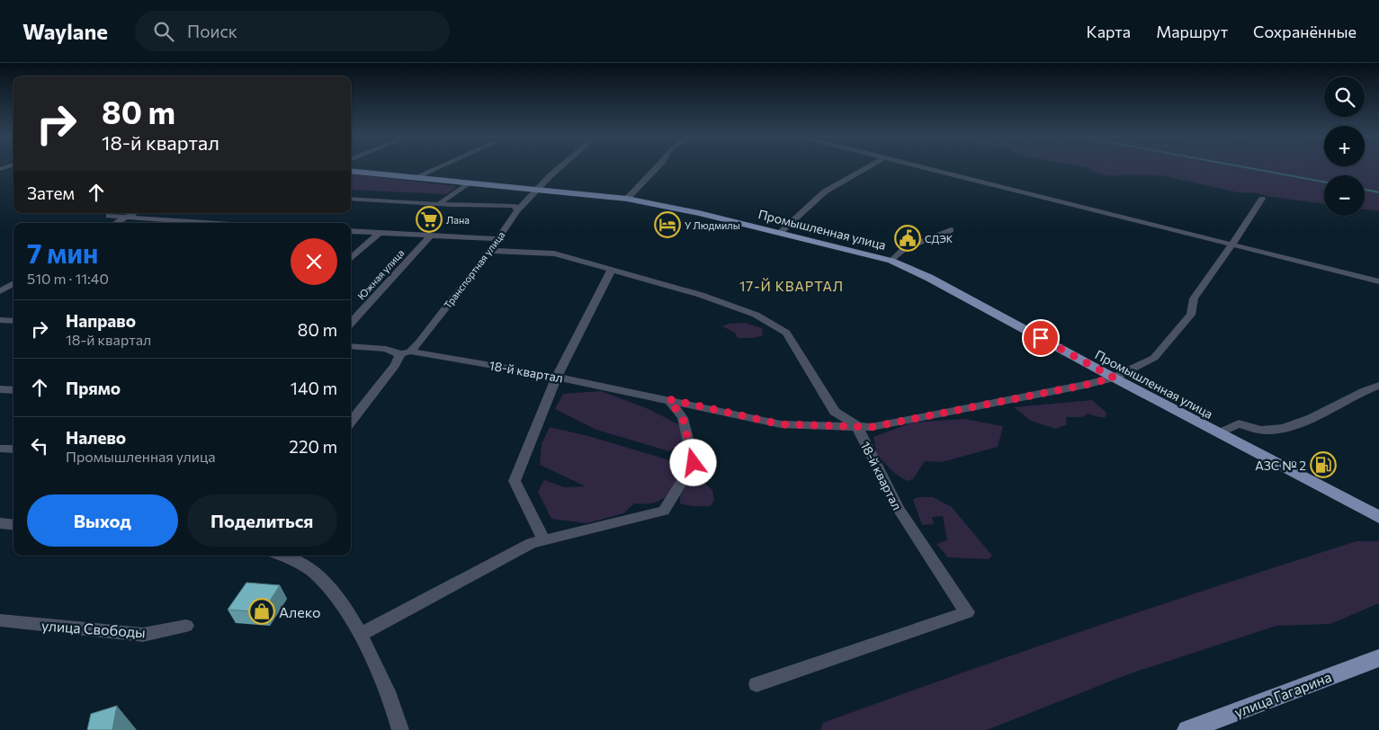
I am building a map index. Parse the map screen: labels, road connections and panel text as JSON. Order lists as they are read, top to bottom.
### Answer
{
  "streets": {
    "main road": ["Промышленная улица", "улица Гагарина"],
    "street": [
      "Транспортная улица",
      "Южная улица",
      "18-й квартал",
      "улица Свободы"
    ]
  },
  "crossings": [
    ["Промышленная улица", "Транспортная улица"],
    ["Транспортная улица", "18-й квартал"]
  ],
  "districts": ["17-Й КВАРТАЛ"],
  "places": {
    "supermarket": ["Лана"],
    "hotel": ["У Людмилы"],
    "public building": ["СДЭК"],
    "fuel station": ["АЗС № 2"],
    "shop": ["Алеко"]
  },
  "page": {
    "header": "Waylane",
    "search": "Поиск",
    "nav": ["Карта", "Маршрут", "Сохранённые"],
    "map_buttons": ["+", "−"],
    "turn": ["80 m", "18-й квартал"],
    "then": "Затем",
    "heading": ["7 мин", "510 m · 11:40"],
    "list": [
      {
        "name": "Направо",
        "note": "18-й квартал",
        "value": "80 m"
      },
      {
        "name": "Прямо",
        "value": "140 m"
      },
      {
        "name": "Налево",
        "note": "Промышленная улица",
        "value": "220 m"
      }
    ],
    "buttons": ["Выход", "Поделиться"]
  }
}
